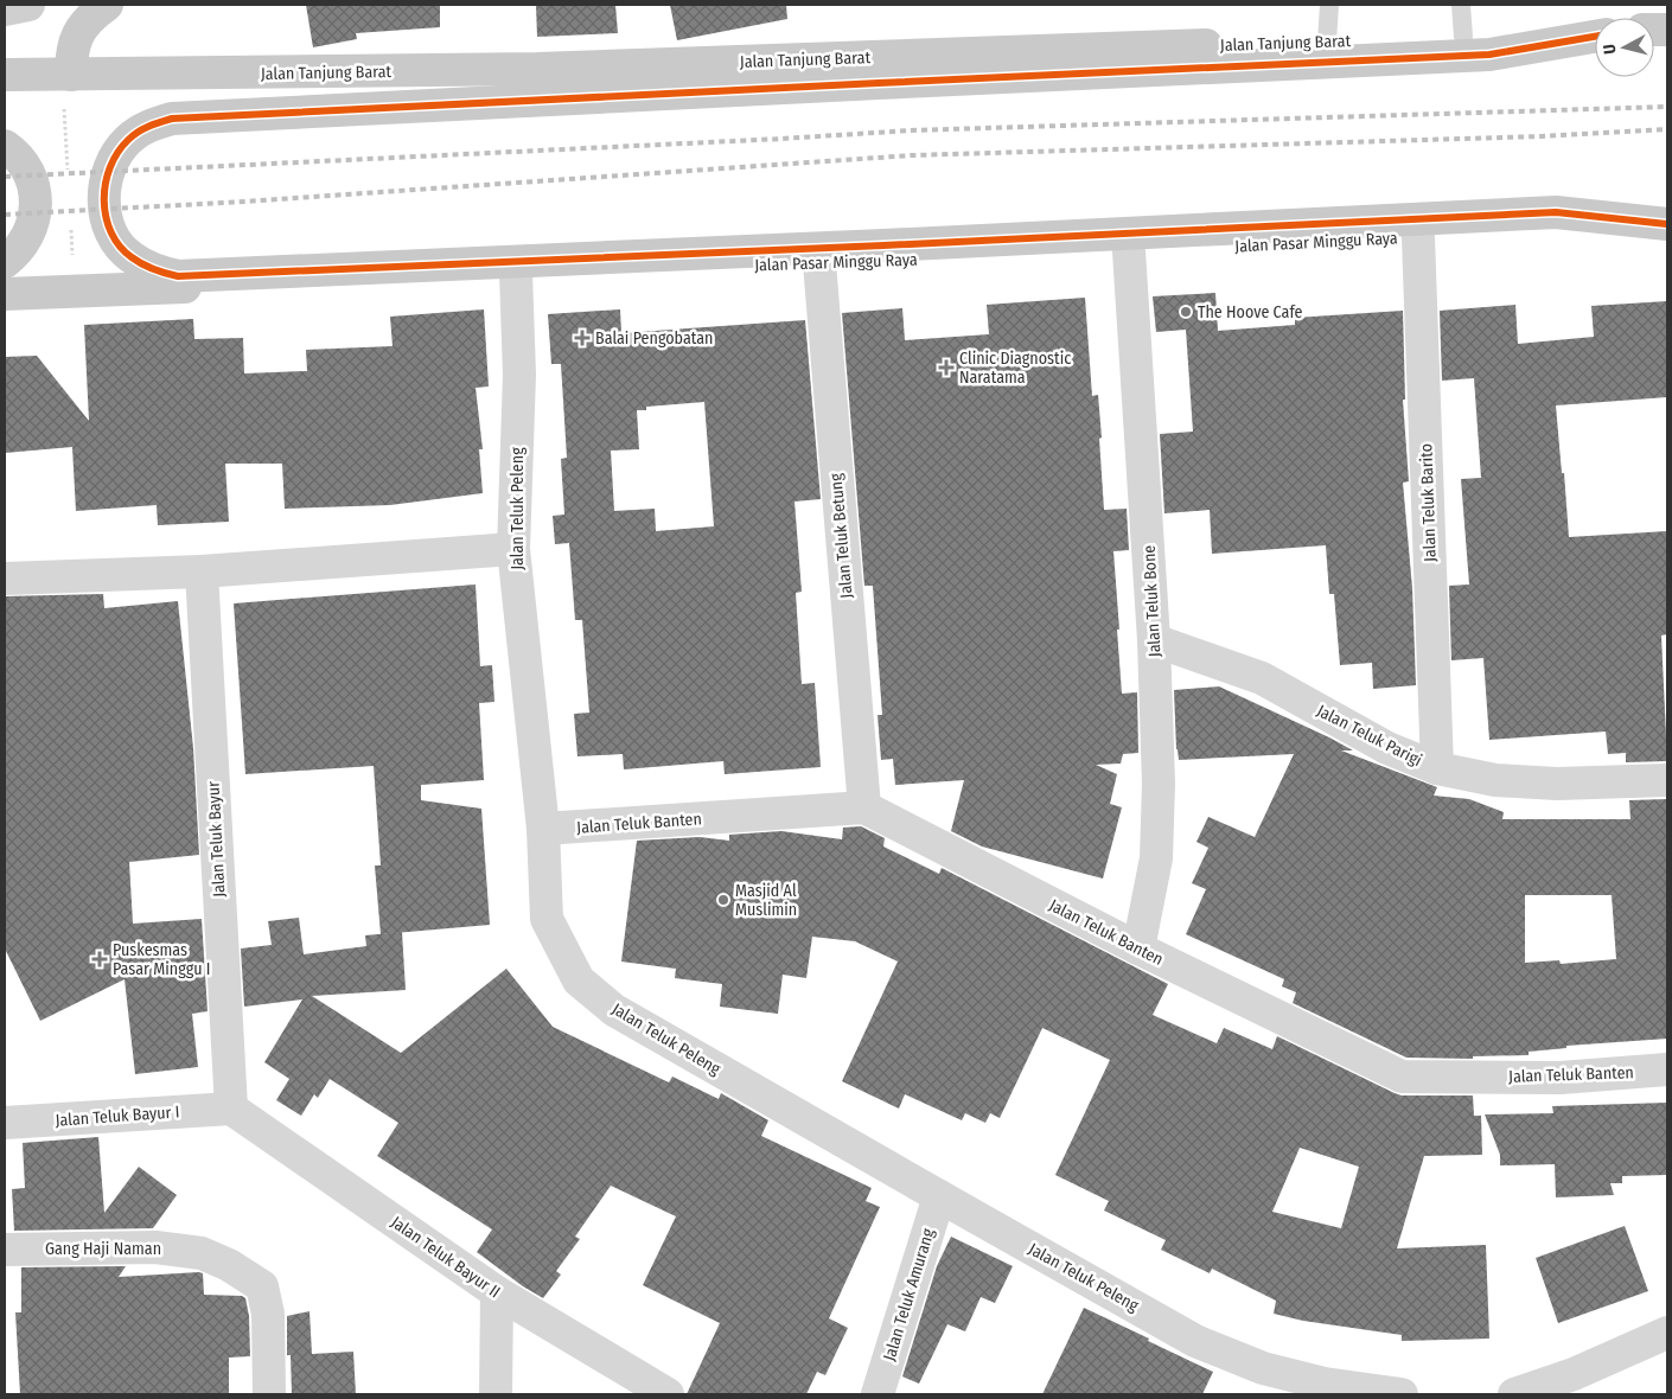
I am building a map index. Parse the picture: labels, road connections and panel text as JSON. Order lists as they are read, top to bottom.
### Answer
{
  "streets": {
    "main road": ["Jalan Tanjung Barat", "Jalan Pasar Minggu Raya"],
    "street": [
      "Jalan Teluk Barito",
      "Jalan Teluk Peleng",
      "Jalan Teluk Betung",
      "Jalan Teluk Bone",
      "Jalan Teluk Parigi",
      "Jalan Teluk Banten",
      "Jalan Teluk Bayur",
      "Jalan Teluk Bayur I",
      "Gang Haji Naman",
      "Jalan Teluk Bayur II",
      "Jalan Teluk Amurang"
    ]
  },
  "crossings": [
    ["Jalan Pasar Minggu Raya", "Jalan Teluk Barito"],
    ["Jalan Pasar Minggu Raya", "Jalan Teluk Peleng"],
    ["Jalan Pasar Minggu Raya", "Jalan Teluk Betung"],
    ["Jalan Pasar Minggu Raya", "Jalan Teluk Bone"],
    ["Jalan Teluk Barito", "Jalan Teluk Parigi"],
    ["Jalan Teluk Peleng", "Jalan Teluk Banten"],
    ["Jalan Teluk Peleng", "Jalan Teluk Amurang"],
    ["Jalan Teluk Betung", "Jalan Teluk Banten"],
    ["Jalan Teluk Bone", "Jalan Teluk Parigi"],
    ["Jalan Teluk Bone", "Jalan Teluk Banten"],
    ["Jalan Teluk Bayur", "Jalan Teluk Bayur I"],
    ["Jalan Teluk Bayur", "Jalan Teluk Bayur II"],
    ["Jalan Teluk Bayur I", "Jalan Teluk Bayur II"]
  ],
  "places": {
    "other": ["The Hoove Cafe", "Masjid Al Muslimin"],
    "health": ["Balai Pengobatan", "Clinic Diagnostic Naratama", "Puskesmas Pasar Minggu I"]
  },
  "north": "left"
}
